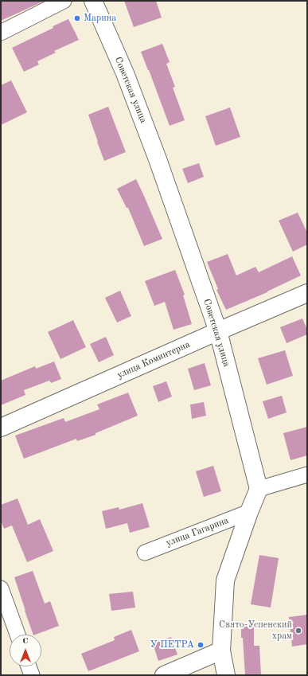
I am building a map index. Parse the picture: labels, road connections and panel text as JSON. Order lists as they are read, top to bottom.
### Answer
{
  "streets": {
    "street": ["Советская улица", "улица Коминтерна", "улица Гагарина"]
  },
  "crossings": [
    ["Советская улица", "улица Коминтерна"]
  ],
  "places": ["Марина", "Свято-Успенский храм", "У ПЕТРА"],
  "north": "top"
}
